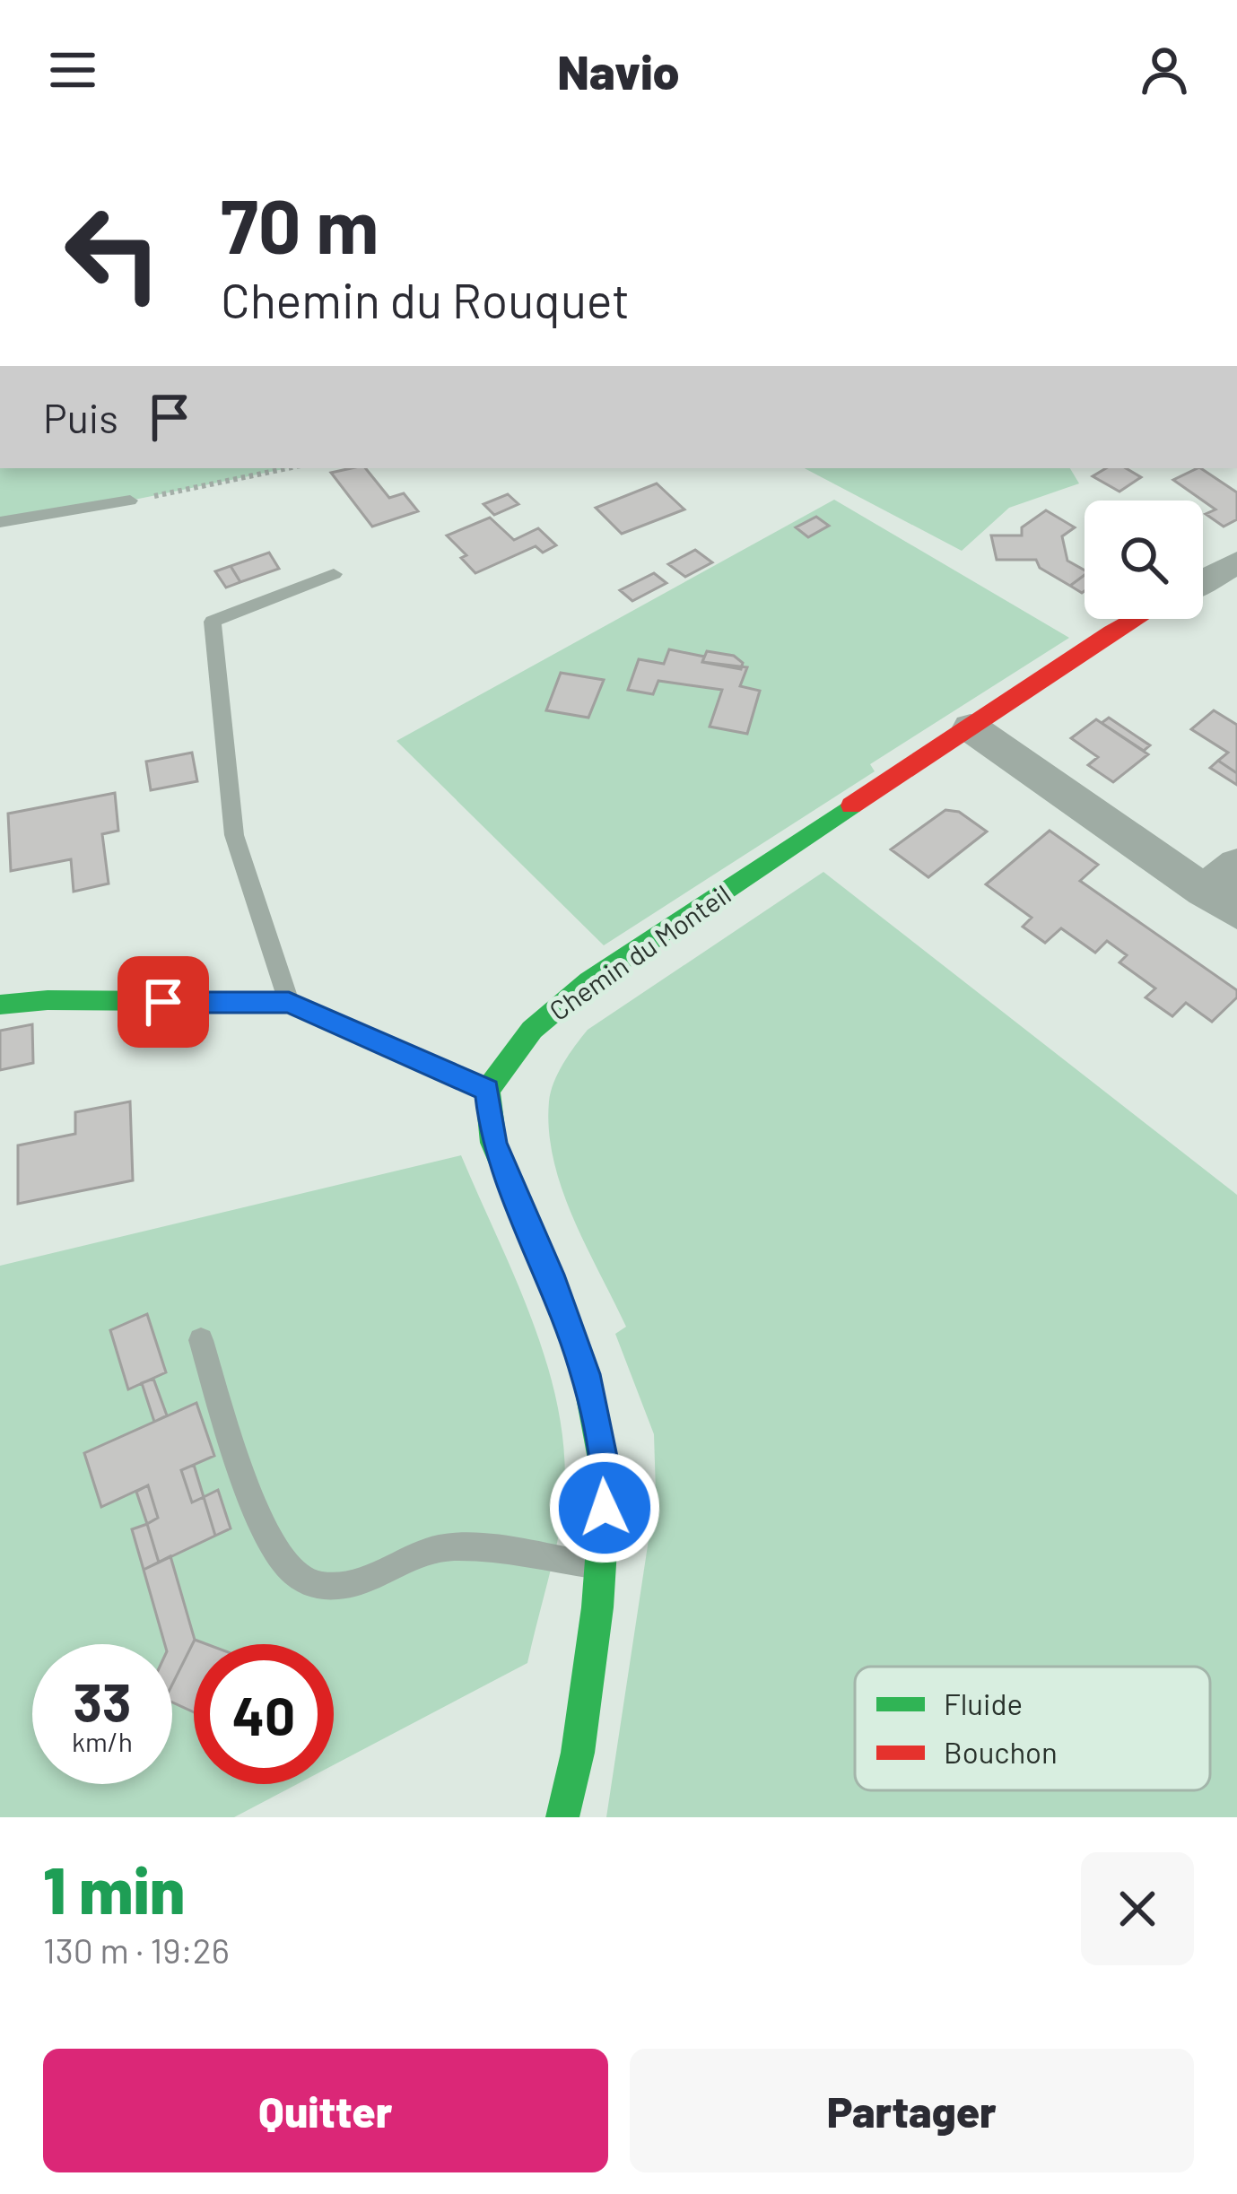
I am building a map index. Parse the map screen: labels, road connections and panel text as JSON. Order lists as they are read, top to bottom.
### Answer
{
  "streets": {
    "street": ["Chemin du Monteil"]
  },
  "legend": ["Fluide", "Bouchon"],
  "page": {
    "header": "Navio",
    "turn": ["70 m", "Chemin du Rouquet"],
    "then": "Puis",
    "speed": "33 km/h",
    "limit": "40",
    "heading": ["1 min", "130 m · 19:26"],
    "buttons": ["Quitter", "Partager"]
  }
}
